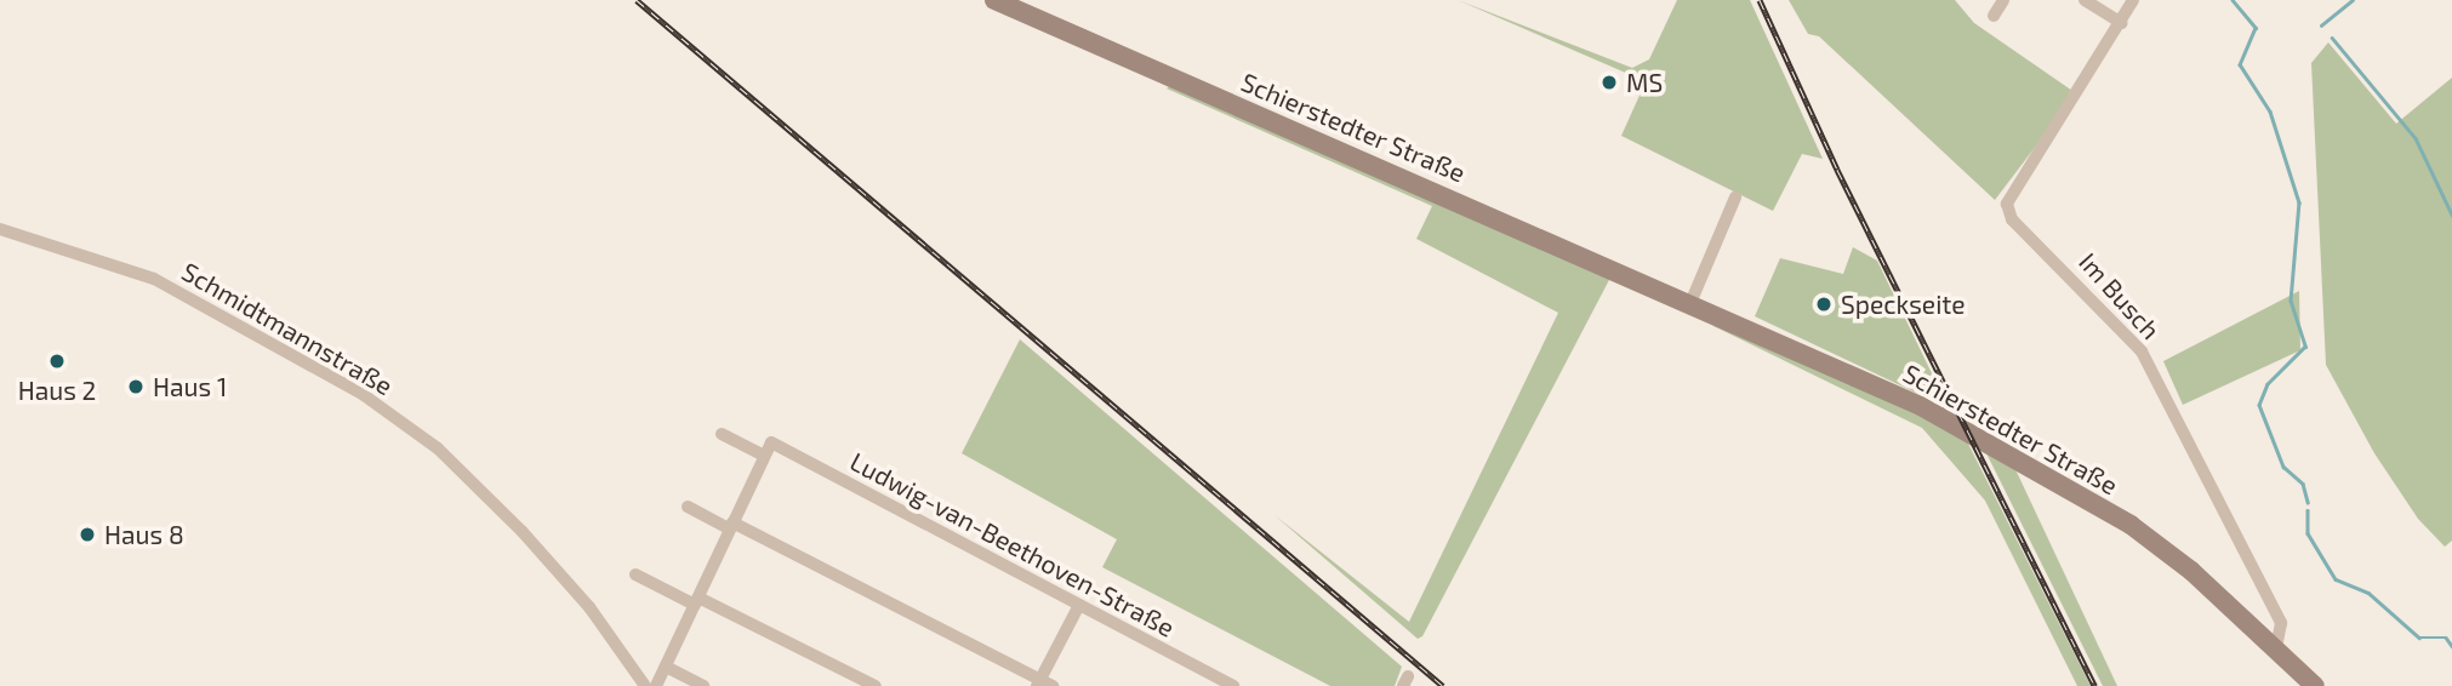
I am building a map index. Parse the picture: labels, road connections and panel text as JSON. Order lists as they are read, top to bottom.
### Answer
{
  "streets": {
    "street": [
      "Schierstedter Straße",
      "Im Busch",
      "Schmidtmannstraße",
      "Ludwig-van-Beethoven-Straße"
    ]
  },
  "crossings": [
    ["Schierstedter Straße", "Im Busch"]
  ],
  "places": [
    "MS",
    "Speckseite",
    "Haus 2",
    "Haus 1",
    "Haus 8"
  ]
}
